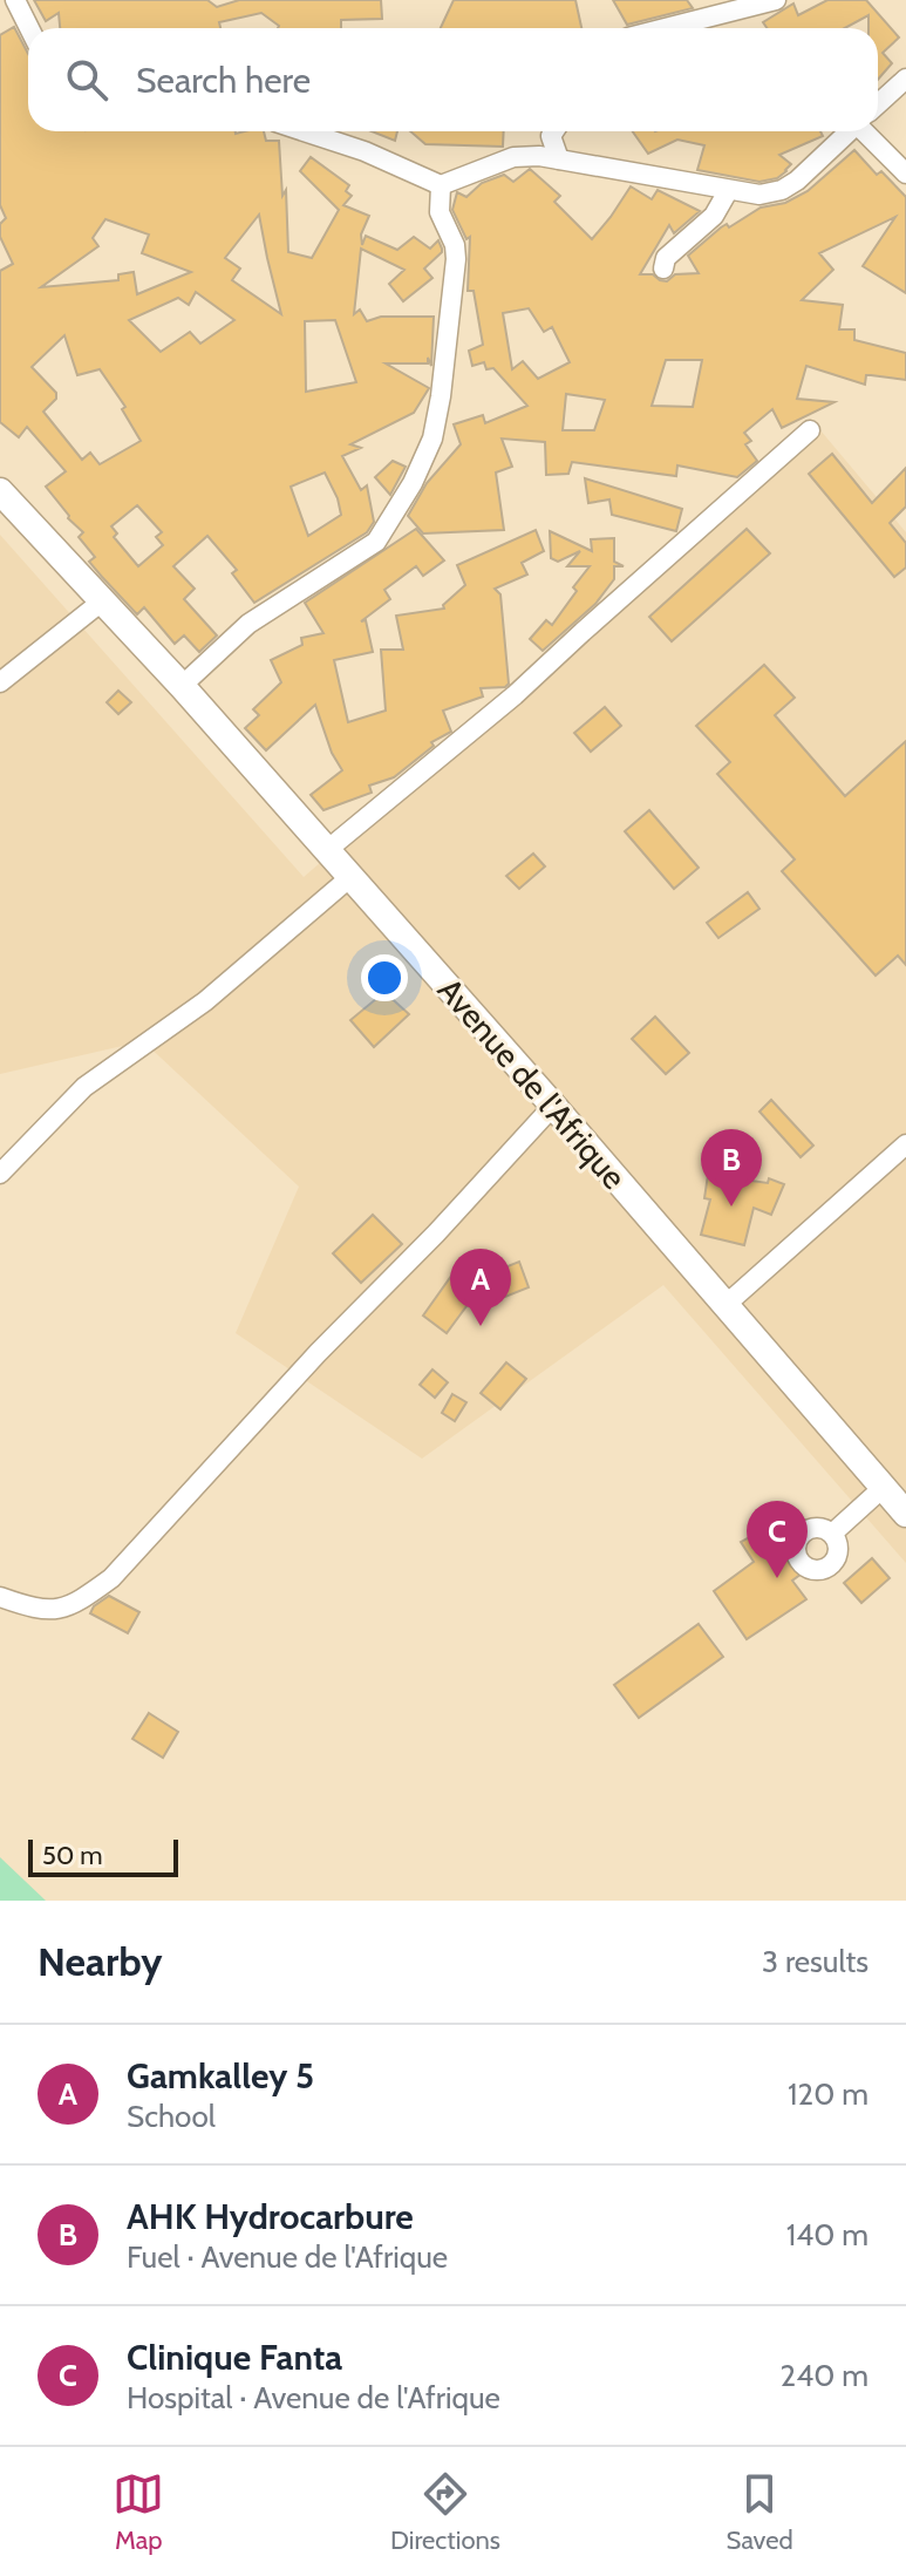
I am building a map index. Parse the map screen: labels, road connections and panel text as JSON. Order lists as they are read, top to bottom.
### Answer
{
  "streets": {
    "main road": ["Avenue de l'Afrique"]
  },
  "scale_bar": "50 m",
  "page": {
    "search": "Search here",
    "pins": ["B", "A", "C"],
    "scale": "50 m",
    "heading": ["Nearby", "3 results"],
    "list": [
      {
        "mark": "A",
        "name": "Gamkalley 5",
        "note": "School",
        "value": "120 m"
      },
      {
        "mark": "B",
        "name": "AHK Hydrocarbure",
        "note": "Fuel · Avenue de l'Afrique",
        "value": "140 m"
      },
      {
        "mark": "C",
        "name": "Clinique Fanta",
        "note": "Hospital · Avenue de l'Afrique",
        "value": "240 m"
      }
    ],
    "nav": ["Map", "Directions", "Saved"]
  }
}
